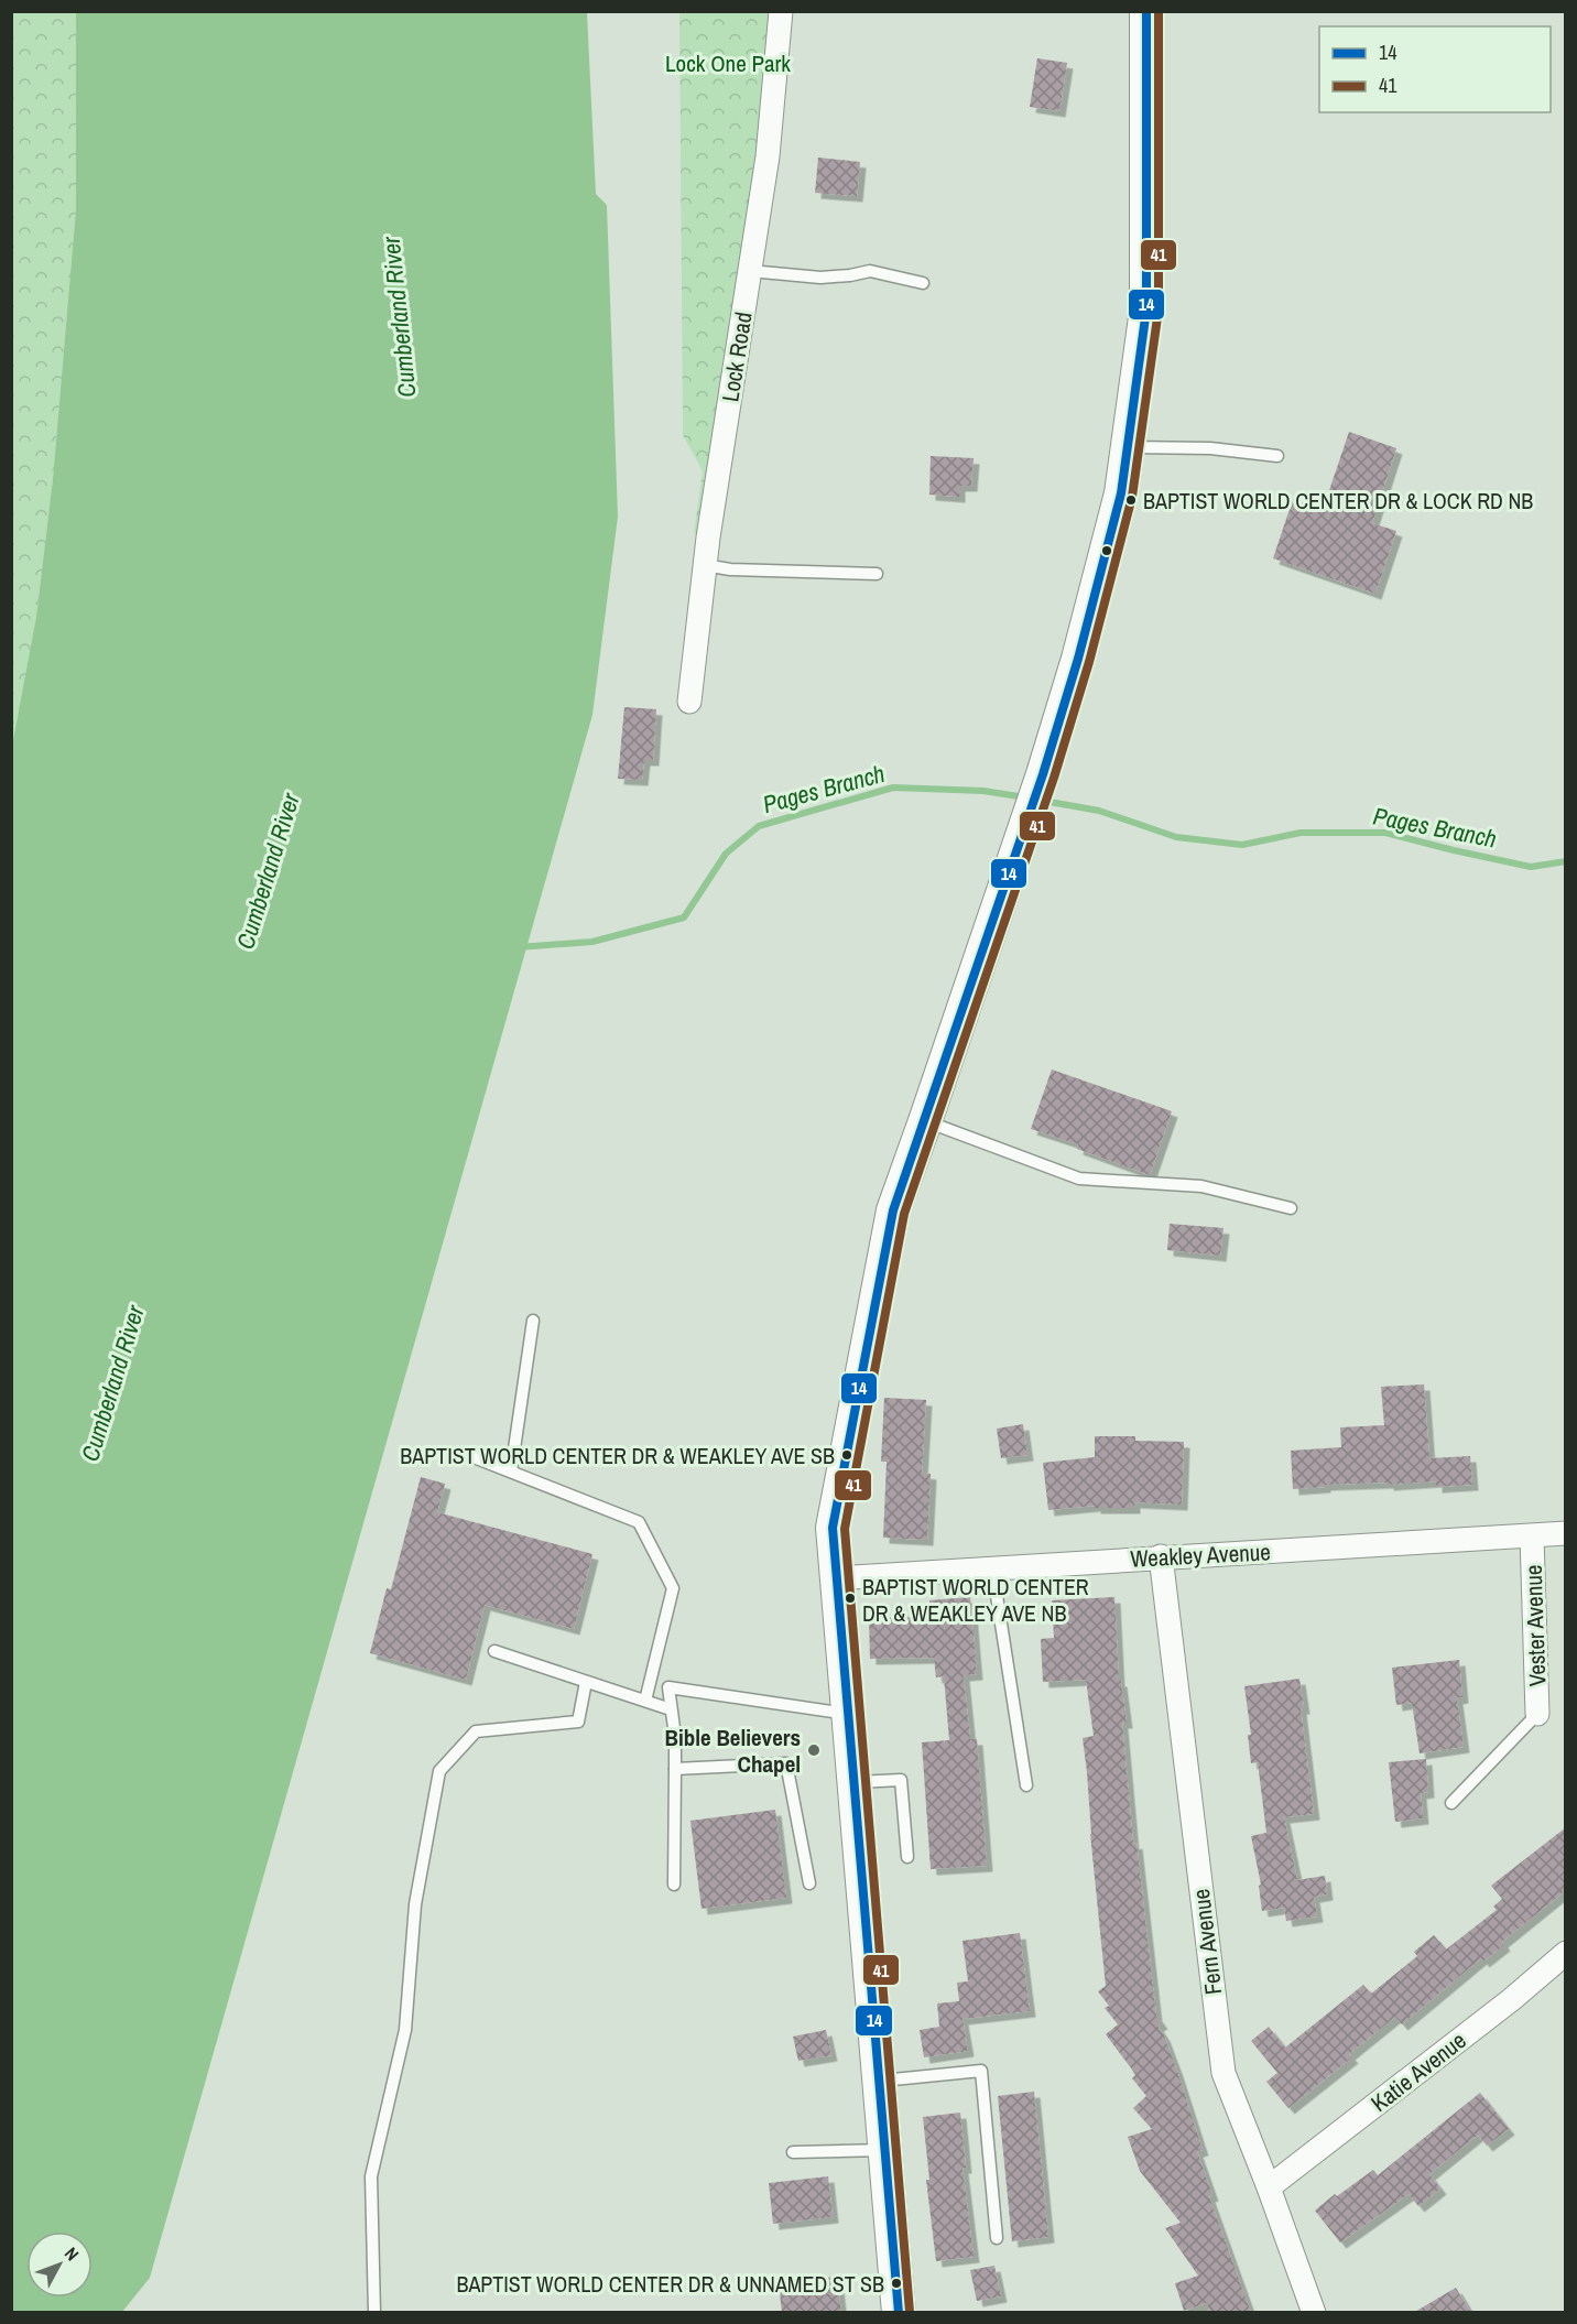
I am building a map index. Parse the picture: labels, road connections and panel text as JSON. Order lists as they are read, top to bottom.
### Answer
{
  "streets": {
    "street": [
      "Lock Road",
      "Weakley Avenue",
      "Vester Avenue",
      "Fern Avenue",
      "Katie Avenue"
    ]
  },
  "crossings": [
    ["Weakley Avenue", "Vester Avenue"],
    ["Weakley Avenue", "Fern Avenue"],
    ["Fern Avenue", "Katie Avenue"]
  ],
  "water": ["Cumberland River", "Pages Branch"],
  "parks": ["Lock One Park"],
  "places": [
    "BAPTIST WORLD CENTER DR & LOCK RD NB",
    "BAPTIST WORLD CENTER DR & WEAKLEY AVE SB",
    "BAPTIST WORLD CENTER DR & WEAKLEY AVE NB",
    "Bible Believers Chapel",
    "BAPTIST WORLD CENTER DR & UNNAMED ST SB"
  ],
  "lines": ["transit line 14", "transit line 41"],
  "legend": ["14", "41"],
  "north": "top right"
}
